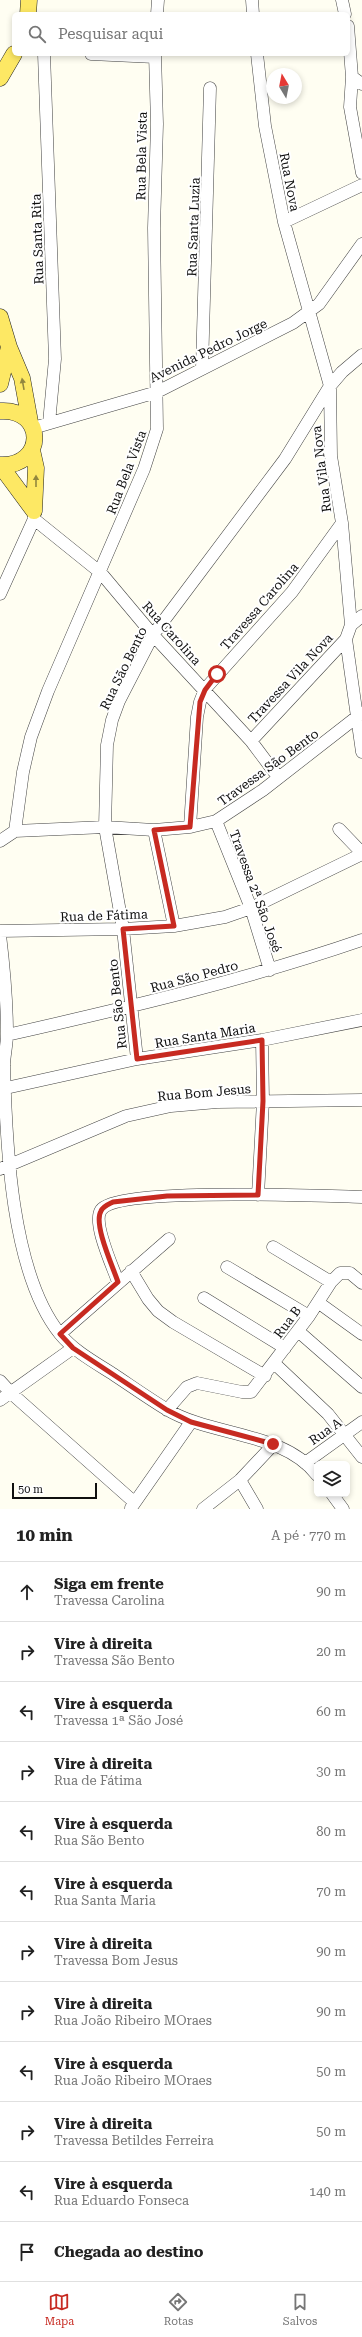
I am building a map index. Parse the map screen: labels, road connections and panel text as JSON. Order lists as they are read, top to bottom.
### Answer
{
  "streets": {
    "street": [
      "Rua Bela Vista",
      "Rua Nova",
      "Rua Santa Luzia",
      "Rua Santa Rita",
      "Avenida Pedro Jorge",
      "Rua Vila Nova",
      "Travessa Carolina",
      "Rua Carolina",
      "Rua São Bento",
      "Travessa Vila Nova",
      "Travessa São Bento",
      "Travessa 2ª São José",
      "Rua de Fátima",
      "Rua São Pedro",
      "Rua Santa Maria",
      "Rua Bom Jesus",
      "Rua B",
      "Rua A"
    ]
  },
  "crossings": [
    ["Rua Bela Vista", "Avenida Pedro Jorge"],
    ["Rua Bela Vista", "Rua Carolina"],
    ["Rua Bela Vista", "Travessa São Bento"],
    ["Rua Nova", "Avenida Pedro Jorge"],
    ["Rua Nova", "Rua Vila Nova"],
    ["Rua Santa Luzia", "Avenida Pedro Jorge"],
    ["Rua Santa Rita", "Avenida Pedro Jorge"],
    ["Avenida Pedro Jorge", "Rua Vila Nova"],
    ["Rua Vila Nova", "Travessa Carolina"],
    ["Rua Vila Nova", "Rua São Bento"],
    ["Rua Vila Nova", "Travessa Vila Nova"],
    ["Travessa Carolina", "Rua Carolina"],
    ["Travessa Carolina", "Travessa São Bento"],
    ["Rua Carolina", "Rua São Bento"],
    ["Rua Carolina", "Travessa Vila Nova"],
    ["Rua Carolina", "Travessa São Bento"],
    ["Rua São Bento", "Travessa São Bento"],
    ["Rua São Bento", "Rua de Fátima"],
    ["Rua São Bento", "Rua São Pedro"],
    ["Rua São Bento", "Rua Santa Maria"],
    ["Travessa São Bento", "Travessa 2ª São José"],
    ["Travessa 2ª São José", "Rua de Fátima"],
    ["Travessa 2ª São José", "Rua São Pedro"]
  ],
  "scale_bar": "50 m",
  "north": "top",
  "page": {
    "search": "Pesquisar aqui",
    "scale": "50 m",
    "heading": ["10 min", "A pé · 770 m"],
    "list": [
      ["Siga em frente", "Travessa Carolina", "90 m"],
      ["Vire à direita", "Travessa São Bento", "20 m"],
      ["Vire à esquerda", "Travessa 1ª São José", "60 m"],
      ["Vire à direita", "Rua de Fátima", "30 m"],
      ["Vire à esquerda", "Rua São Bento", "80 m"],
      ["Vire à esquerda", "Rua Santa Maria", "70 m"],
      ["Vire à direita", "Travessa Bom Jesus", "90 m"],
      ["Vire à direita", "Rua João Ribeiro MOraes", "90 m"],
      ["Vire à esquerda", "Rua João Ribeiro MOraes", "50 m"],
      ["Vire à direita", "Travessa Betildes Ferreira", "50 m"],
      ["Vire à esquerda", "Rua Eduardo Fonseca", "140 m"],
      "Chegada ao destino"
    ],
    "nav": ["Mapa", "Rotas", "Salvos"]
  }
}
